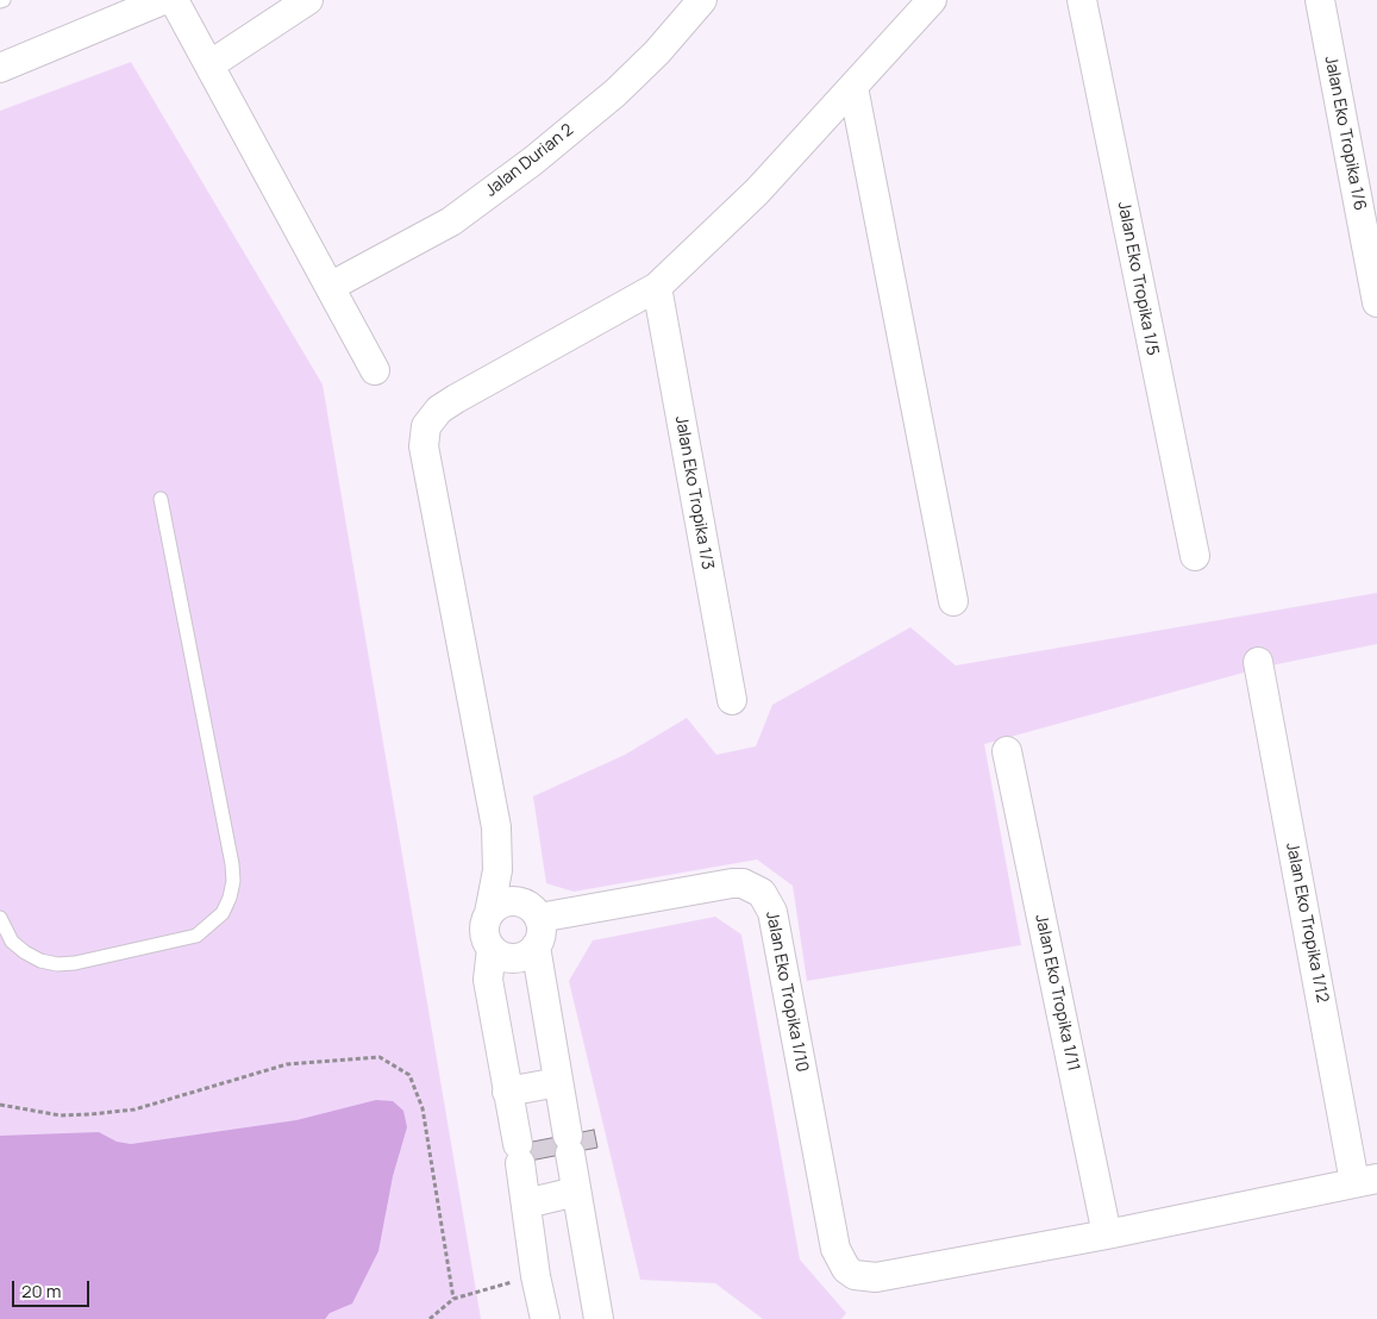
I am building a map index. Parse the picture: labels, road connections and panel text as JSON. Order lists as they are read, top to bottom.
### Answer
{
  "streets": {
    "street": [
      "Jalan Eko Tropika 1/6",
      "Jalan Durian 2",
      "Jalan Eko Tropika 1/5",
      "Jalan Eko Tropika 1/3",
      "Jalan Eko Tropika 1/12",
      "Jalan Eko Tropika 1/10",
      "Jalan Eko Tropika 1/11"
    ]
  },
  "crossings": [
    ["Jalan Eko Tropika 1/10", "Jalan Eko Tropika 1/11"]
  ],
  "scale_bar": "20 m"
}
